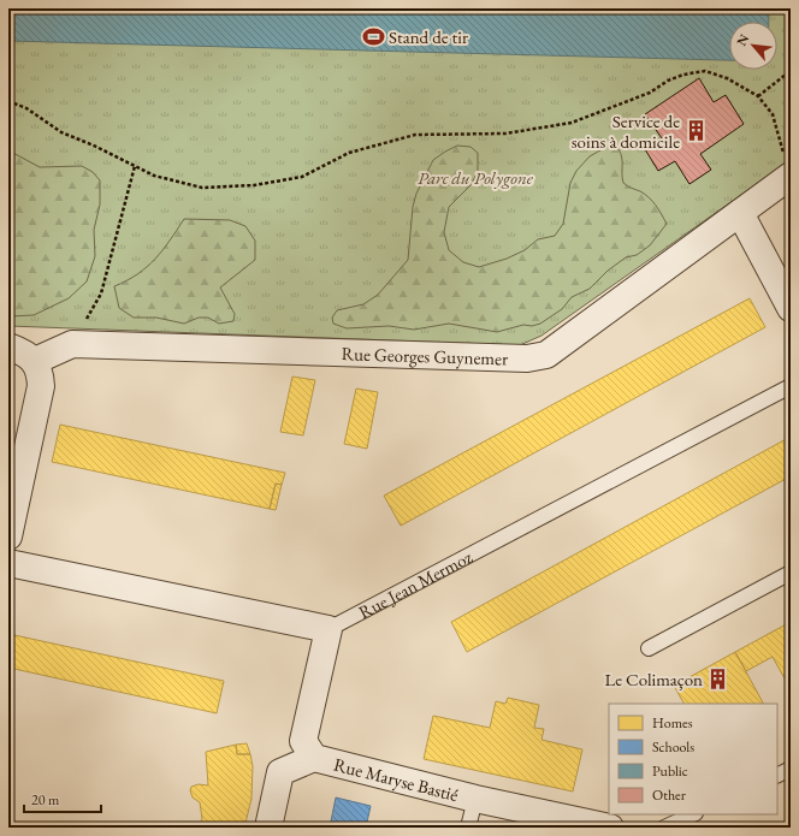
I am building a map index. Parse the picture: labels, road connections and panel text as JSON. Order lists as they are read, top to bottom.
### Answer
{
  "streets": {
    "street": ["Rue Georges Guynemer", "Rue Maryse Bastié"],
    "lane": ["Rue Jean Mermoz"]
  },
  "crossings": [
    ["Rue Jean Mermoz", "Rue Maryse Bastié"]
  ],
  "parks": ["Parc du Polygone"],
  "places": {
    "sports": ["Stand de tir"],
    "building": ["Service de soins à domicile", "Le Colimaçon"]
  },
  "legend": [
    "Homes",
    "Schools",
    "Public",
    "Other"
  ],
  "scale_bar": "20 m",
  "north": "top left"
}
